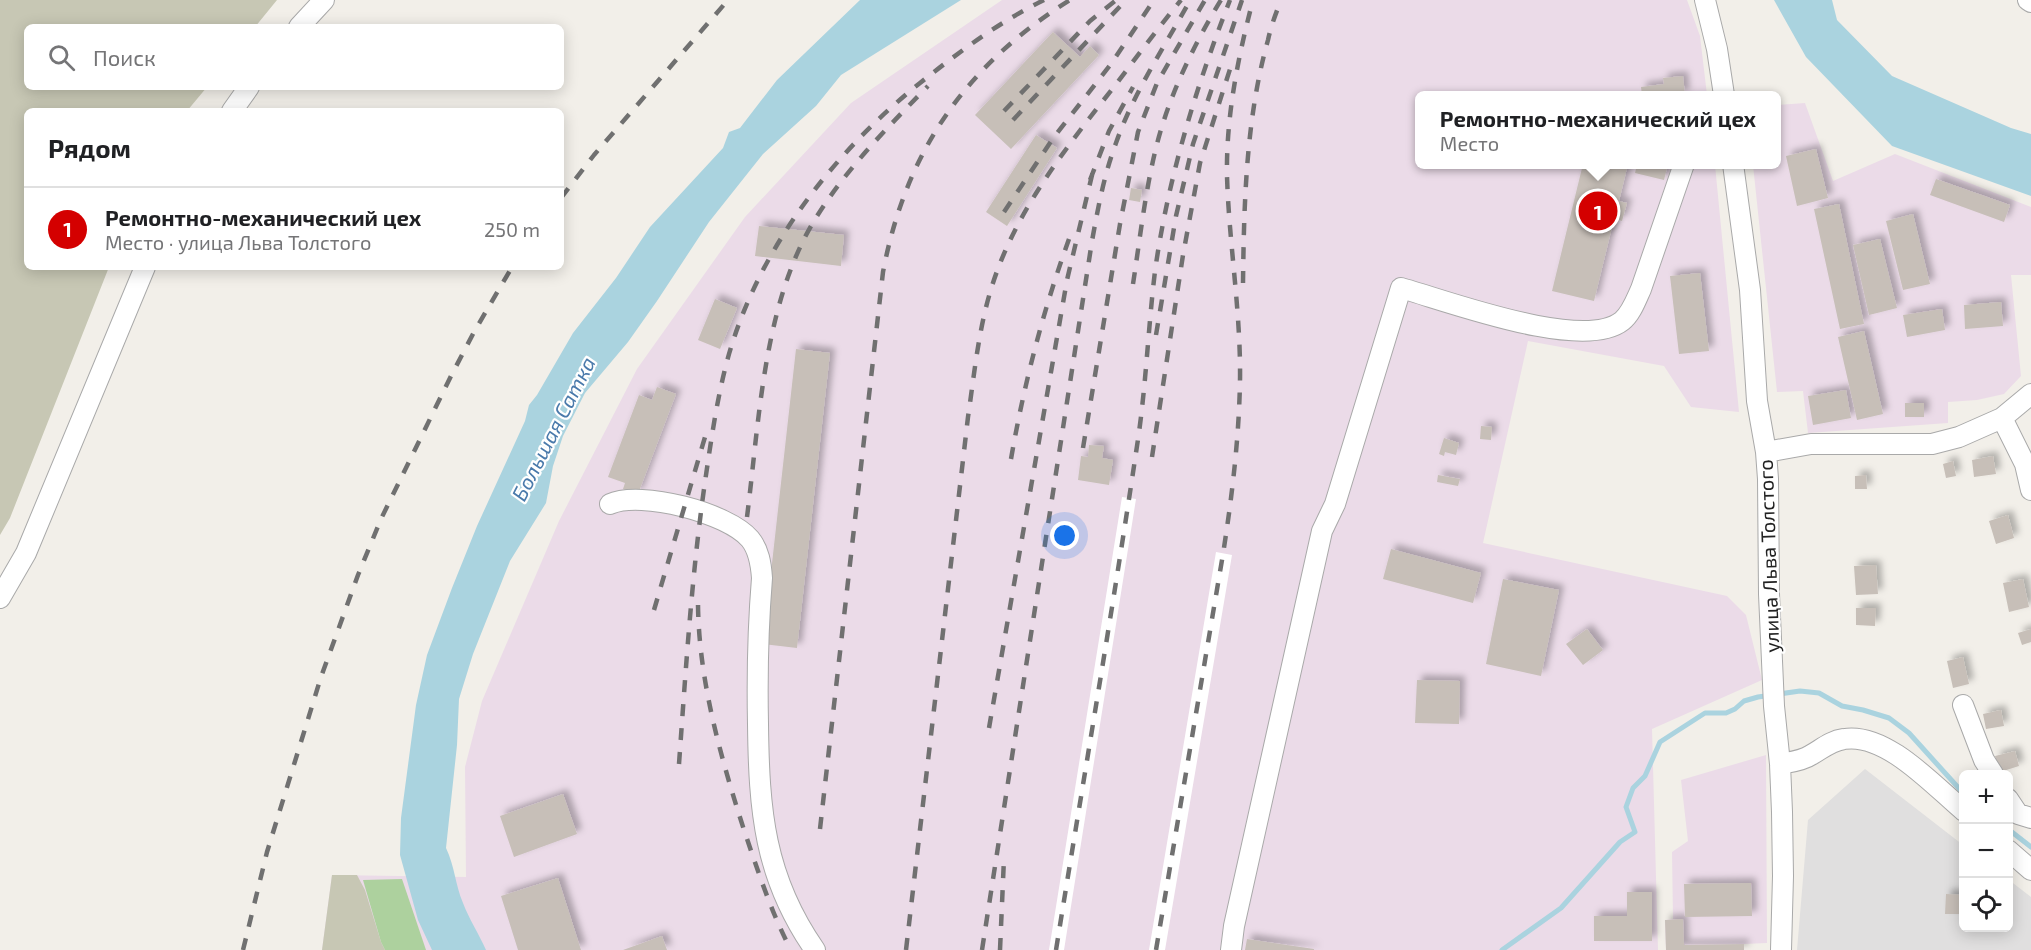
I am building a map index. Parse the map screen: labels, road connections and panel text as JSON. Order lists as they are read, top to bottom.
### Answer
{
  "streets": {
    "street": ["улица Льва Толстого"]
  },
  "water": ["Большая Сатка"],
  "page": {
    "search": "Поиск",
    "popup": ["Ремонтно-механический цех", "Место"],
    "heading": "Рядом",
    "list": [
      {
        "mark": "1",
        "name": "Ремонтно-механический цех",
        "note": "Место · улица Льва Толстого",
        "value": "250 m"
      }
    ],
    "pins": "1",
    "map_buttons": ["+", "−"]
  }
}
